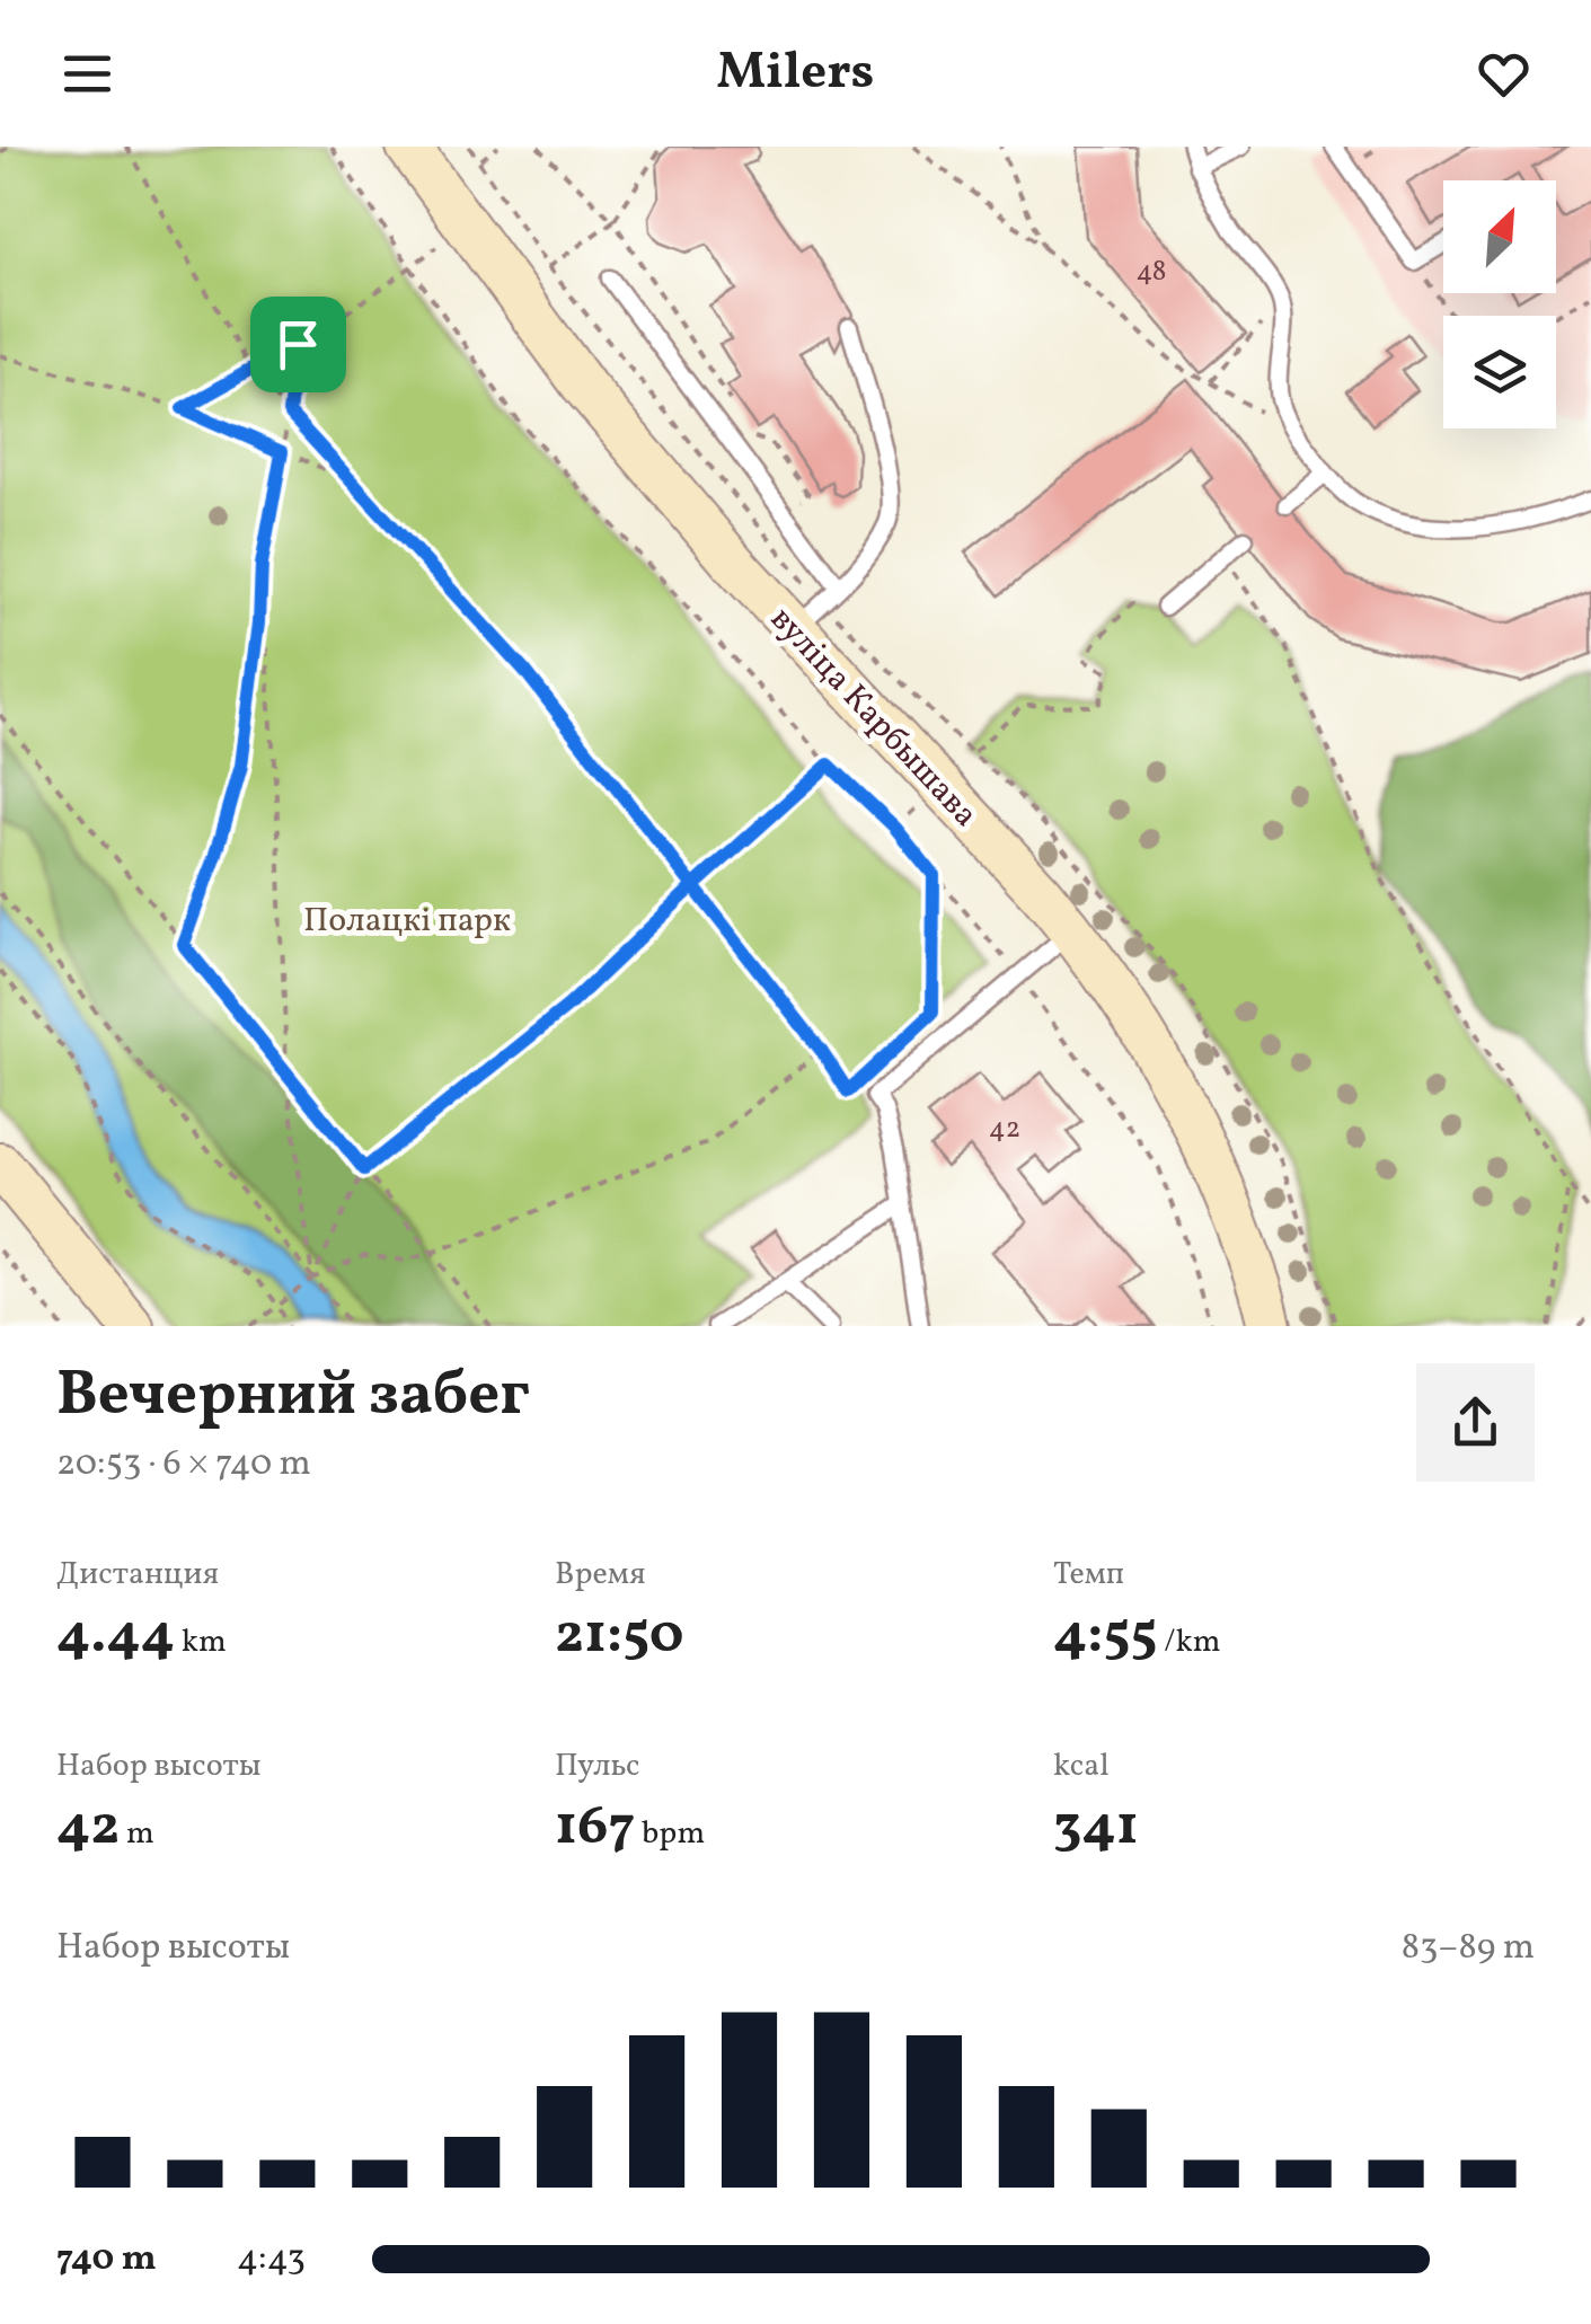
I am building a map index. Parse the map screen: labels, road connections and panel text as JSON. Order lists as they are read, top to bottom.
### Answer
{
  "streets": {
    "main road": ["вуліца Карбышава"]
  },
  "parks": ["Полацкі парк"],
  "house_numbers": ["48", "42"],
  "north": "top right",
  "page": {
    "header": "Milers",
    "heading": ["Вечерний забег", "20:53 · 6 × 740 m"],
    "stats": [
      ["Дистанция", "4.44 km"],
      ["Время", "21:50"],
      ["Темп", "4:55 /km"],
      ["Набор высоты", "42 m"],
      ["Пульс", "167 bpm"],
      ["kcal", "341"]
    ],
    "chart": ["Набор высоты", "83–89 m"],
    "list": [
      {
        "name": "740 m",
        "note": "4:43"
      }
    ]
  }
}
